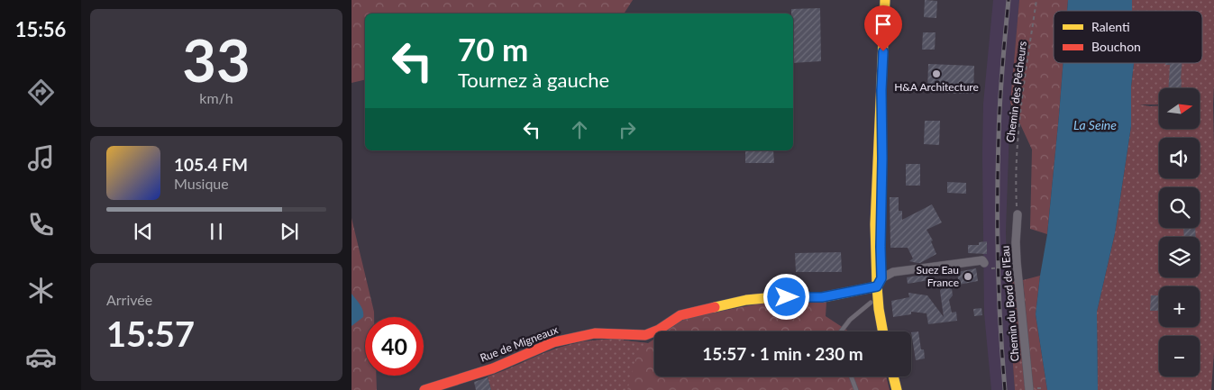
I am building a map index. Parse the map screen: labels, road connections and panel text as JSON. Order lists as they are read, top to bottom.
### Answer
{
  "streets": {
    "street": ["Chemin du Bord de l'Eau", "Rue de Migneaux"],
    "path": ["Chemin des Pêcheurs"]
  },
  "crossings": [
    ["Chemin des Pêcheurs", "Chemin du Bord de l'Eau"]
  ],
  "water": ["La Seine"],
  "places": ["H&A Architecture", "Suez Eau France"],
  "legend": ["Ralenti", "Bouchon"],
  "north": "right",
  "page": {
    "tabs": "15:56",
    "tile": [
      ["33", "km/h"],
      ["Arrivée", "15:57"]
    ],
    "turn": ["70 m", "Tournez à gauche"],
    "map_buttons": ["+", "−"],
    "song": ["105.4 FM", "Musique"],
    "limit": "40",
    "trip": "15:57 · 1 min · 230 m"
  }
}
